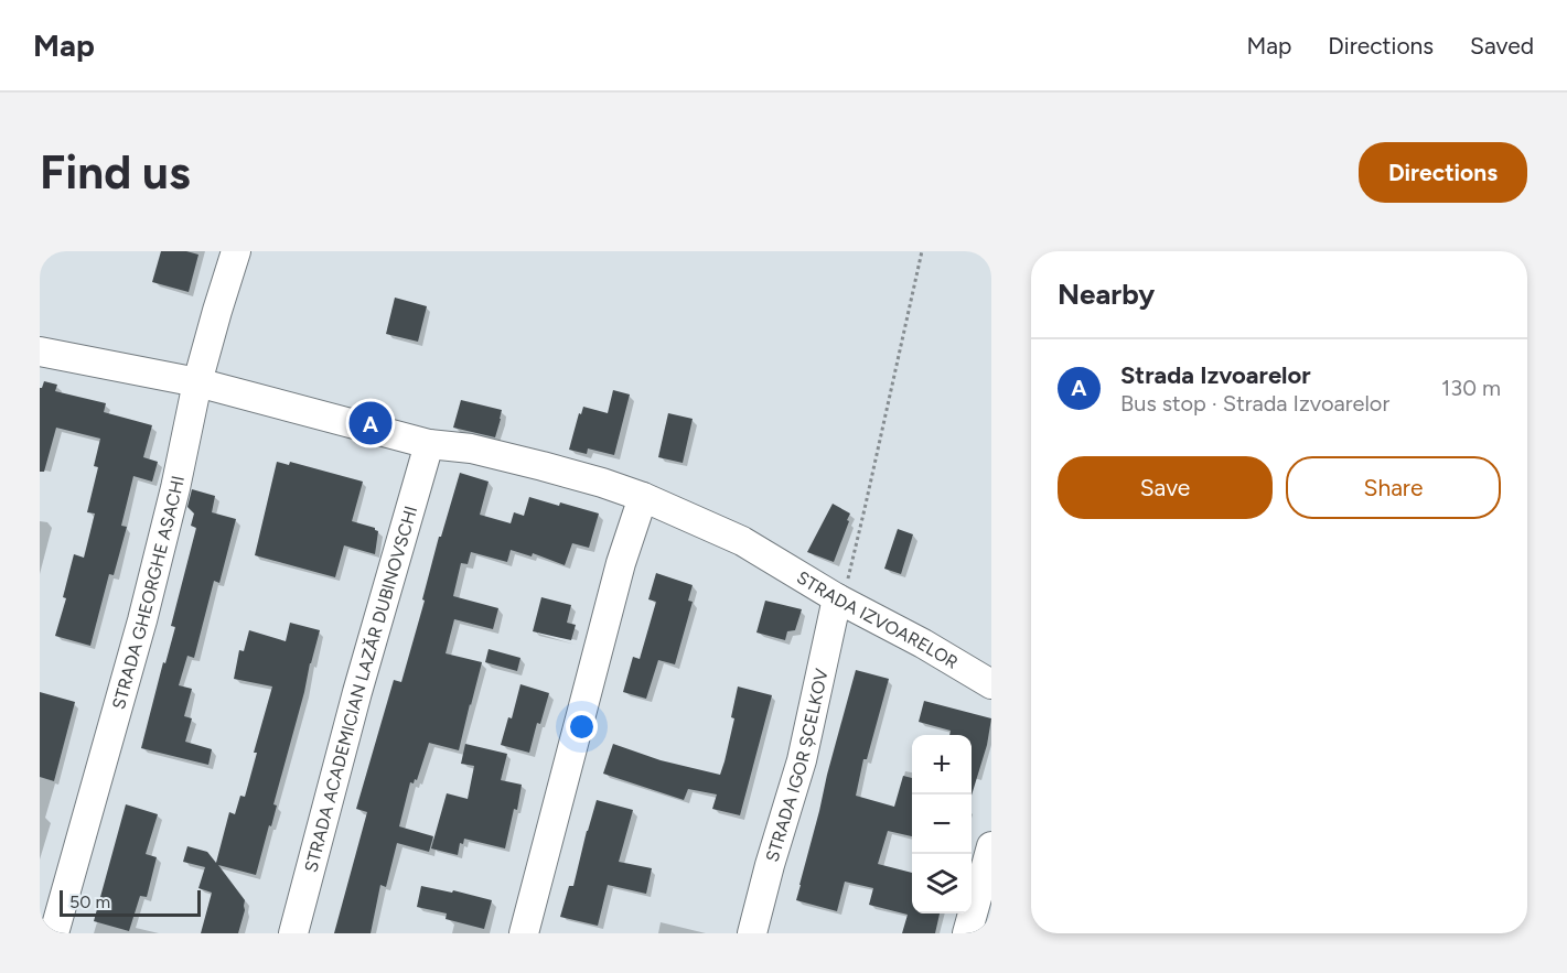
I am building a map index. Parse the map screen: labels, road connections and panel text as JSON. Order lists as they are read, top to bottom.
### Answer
{
  "streets": {
    "street": [
      "STRADA GHEORGHE ASACHI",
      "STRADA IZVOARELOR",
      "STRADA ACADEMICIAN LAZĂR DUBINOVSCHI",
      "STRADA IGOR ȘСELKOV"
    ]
  },
  "crossings": [
    ["STRADA GHEORGHE ASACHI", "STRADA IZVOARELOR"],
    ["STRADA IZVOARELOR", "STRADA ACADEMICIAN LAZĂR DUBINOVSCHI"],
    ["STRADA IZVOARELOR", "STRADA IGOR ȘСELKOV"]
  ],
  "scale_bar": "50 m",
  "page": {
    "header": "Map",
    "nav": ["Map", "Directions", "Saved"],
    "buttons": [
      "Directions",
      ["Save", "Share"]
    ],
    "title": "Find us",
    "heading": "Nearby",
    "list": [
      {
        "mark": "A",
        "name": "Strada Izvoarelor",
        "note": "Bus stop · Strada Izvoarelor",
        "value": "130 m"
      }
    ],
    "pins": "A",
    "map_buttons": ["+", "−"],
    "scale": "50 m"
  }
}
